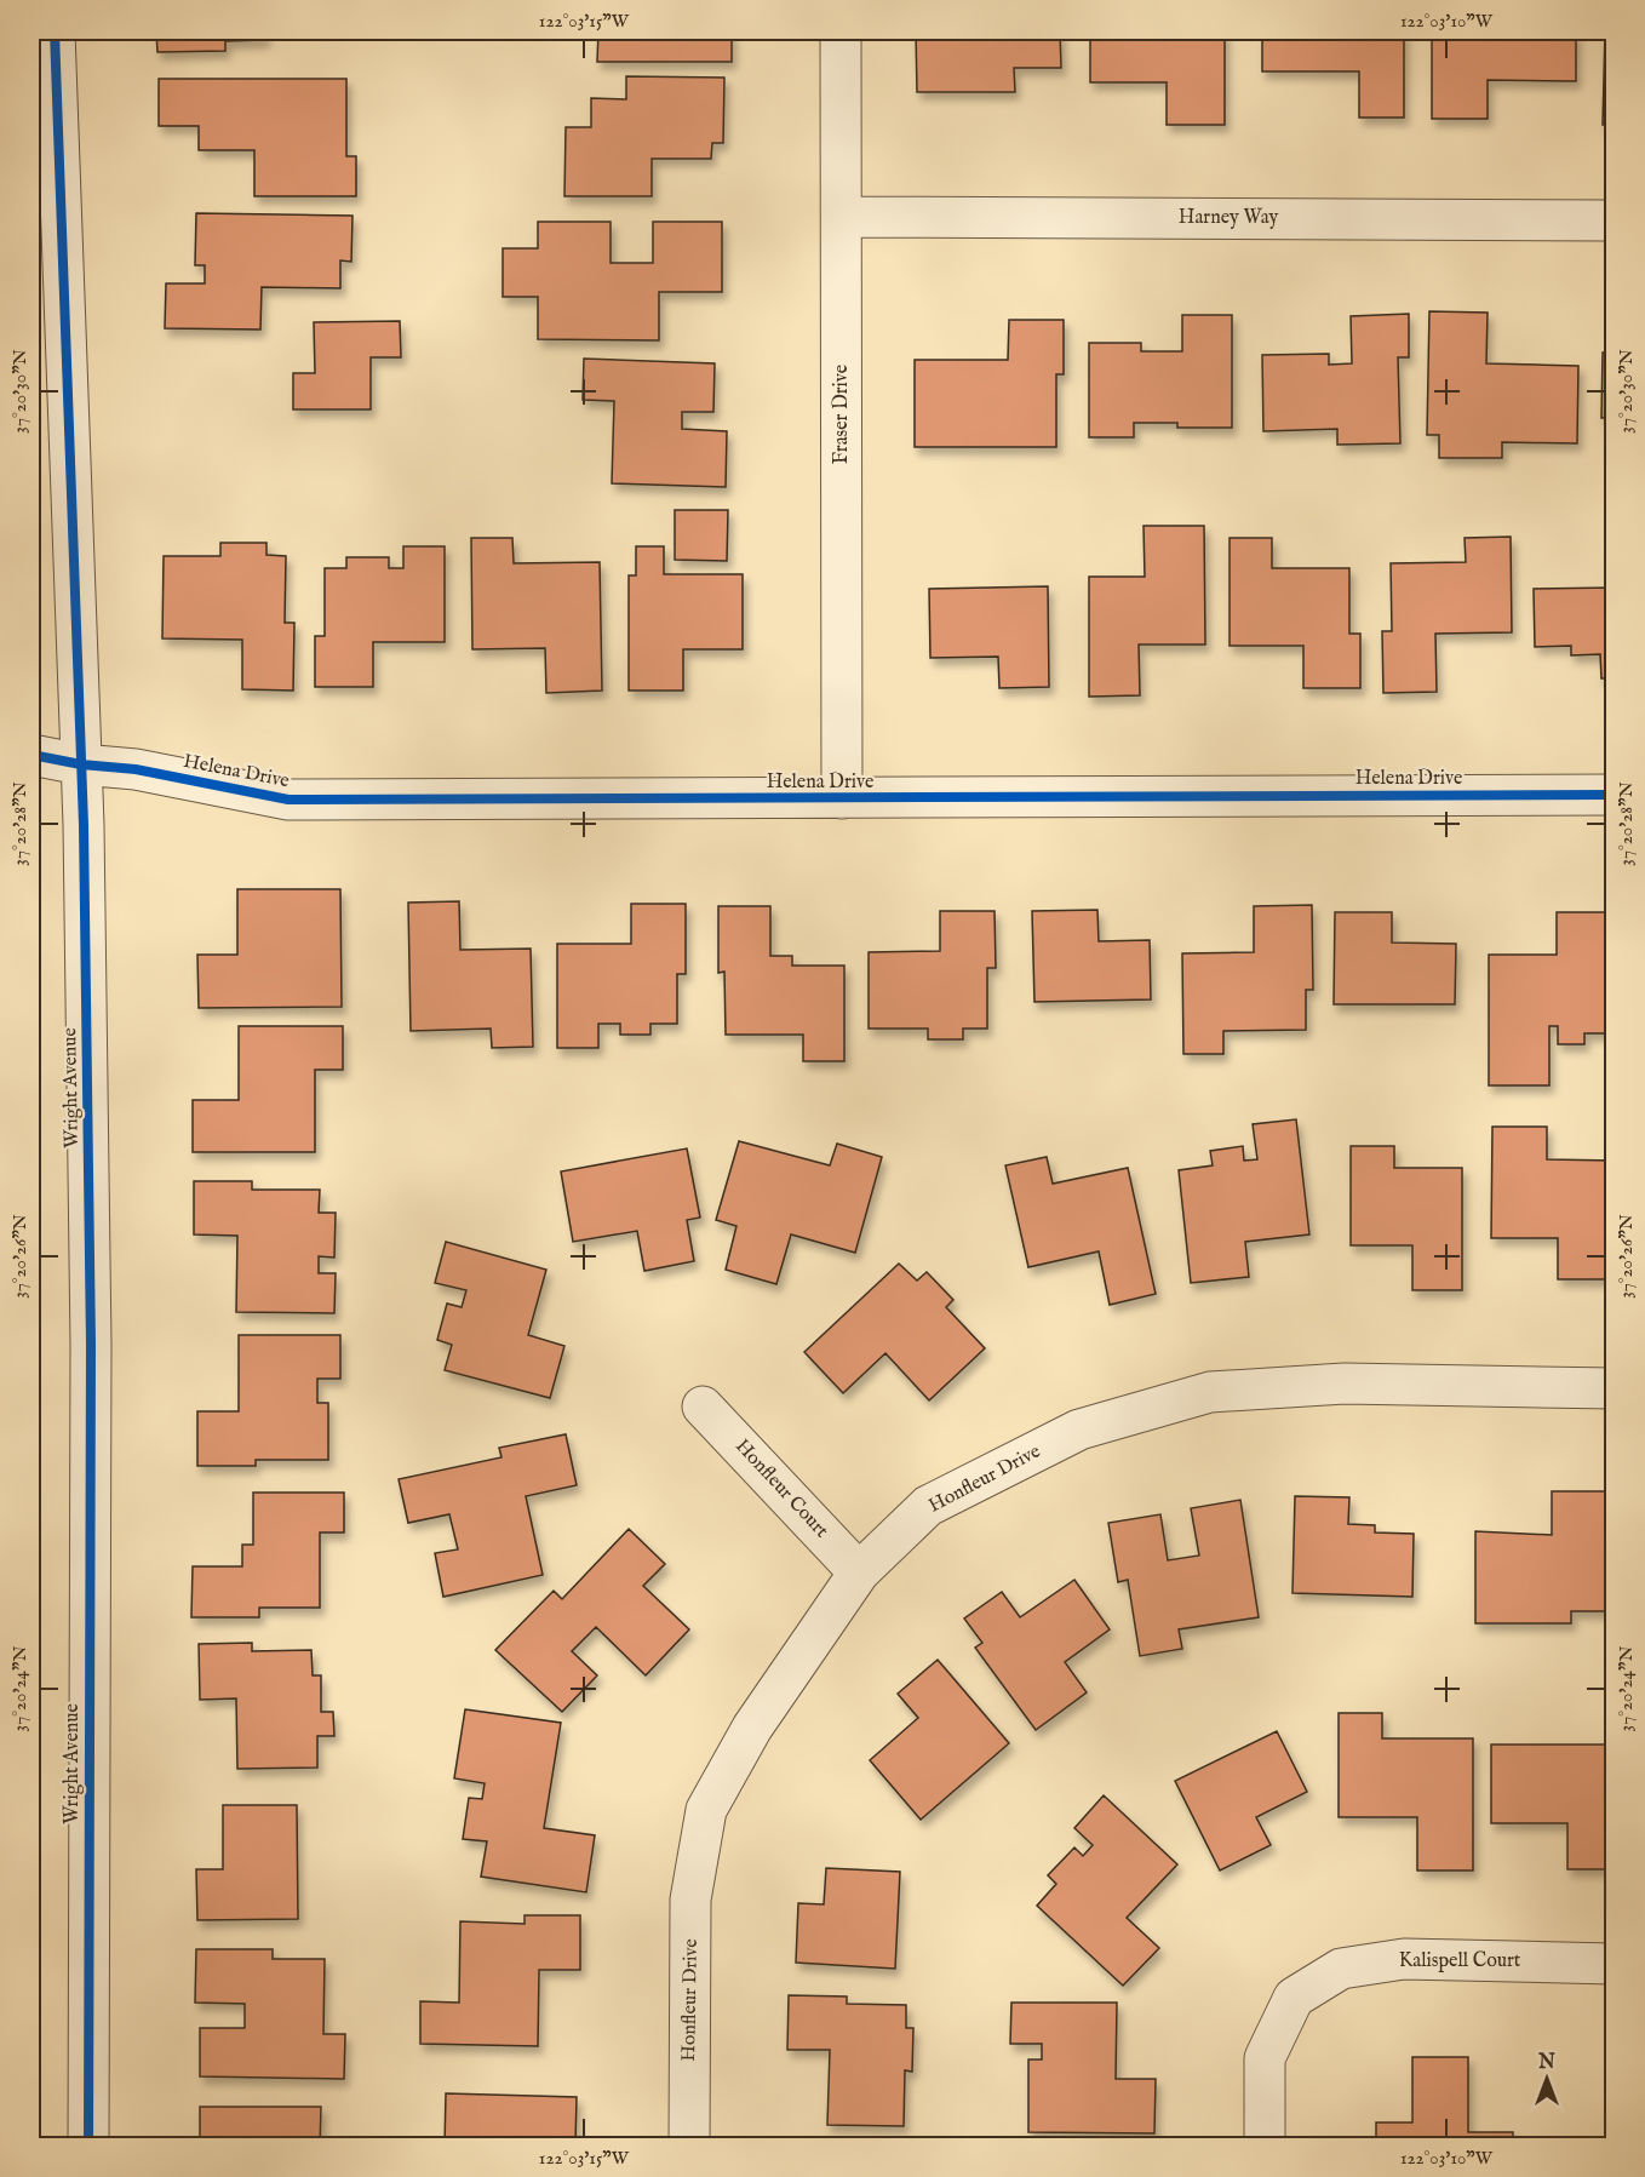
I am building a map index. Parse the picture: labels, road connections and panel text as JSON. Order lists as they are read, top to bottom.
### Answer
{
  "streets": {
    "street": [
      "Harney Way",
      "Fraser Drive",
      "Helena Drive",
      "Wright Avenue",
      "Honfleur Drive",
      "Honfleur Court",
      "Kalispell Court"
    ]
  },
  "crossings": [
    ["Harney Way", "Fraser Drive"],
    ["Fraser Drive", "Helena Drive"],
    ["Helena Drive", "Wright Avenue"],
    ["Honfleur Drive", "Honfleur Court"]
  ],
  "north": "top",
  "coordinates": [
    "122°03'15\"W",
    "122°03'10\"W",
    "37°20'30\"N",
    "37°20'28\"N",
    "37°20'26\"N",
    "37°20'24\"N"
  ]
}
